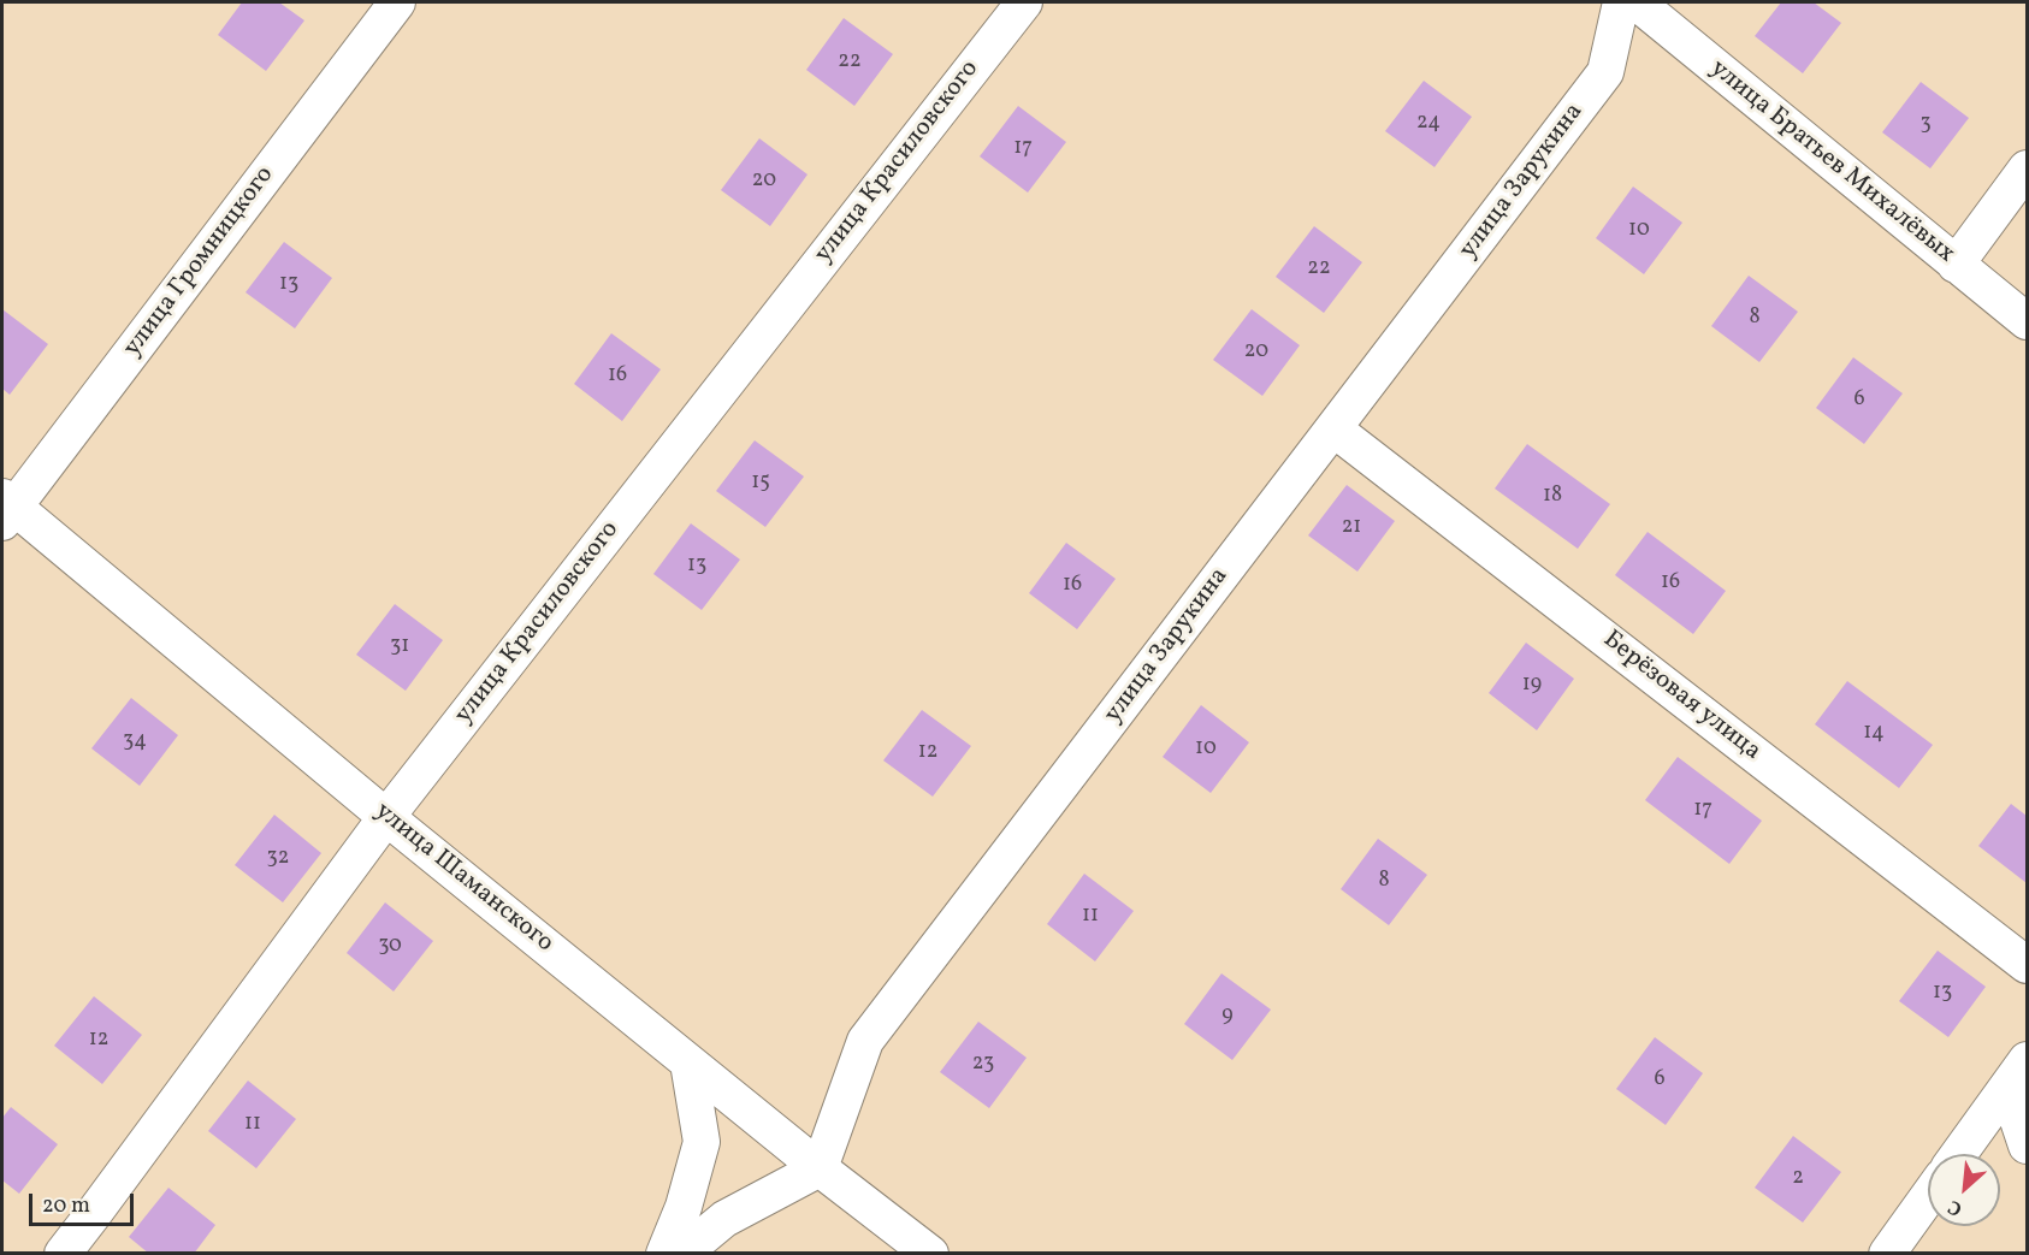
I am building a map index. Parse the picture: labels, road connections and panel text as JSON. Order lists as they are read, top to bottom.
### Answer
{
  "streets": {
    "street": [
      "улица Красиловского",
      "улица Братьев Михалёвых",
      "улица Зарукина",
      "улица Громницкого",
      "Берёзовая улица",
      "улица Шаманского"
    ]
  },
  "crossings": [
    ["улица Красиловского", "улица Шаманского"],
    ["улица Зарукина", "Берёзовая улица"],
    ["улица Зарукина", "улица Шаманского"],
    ["улица Громницкого", "улица Шаманского"]
  ],
  "house_numbers": [
    "22",
    "24",
    "3",
    "17",
    "20",
    "10",
    "22",
    "13",
    "8",
    "20",
    "16",
    "6",
    "15",
    "18",
    "21",
    "13",
    "16",
    "16",
    "31",
    "19",
    "14",
    "34",
    "10",
    "12",
    "17",
    "32",
    "8",
    "11",
    "30",
    "13",
    "9",
    "12",
    "23",
    "6",
    "11",
    "2"
  ],
  "scale_bar": "20 m",
  "north": "bottom left"
}
